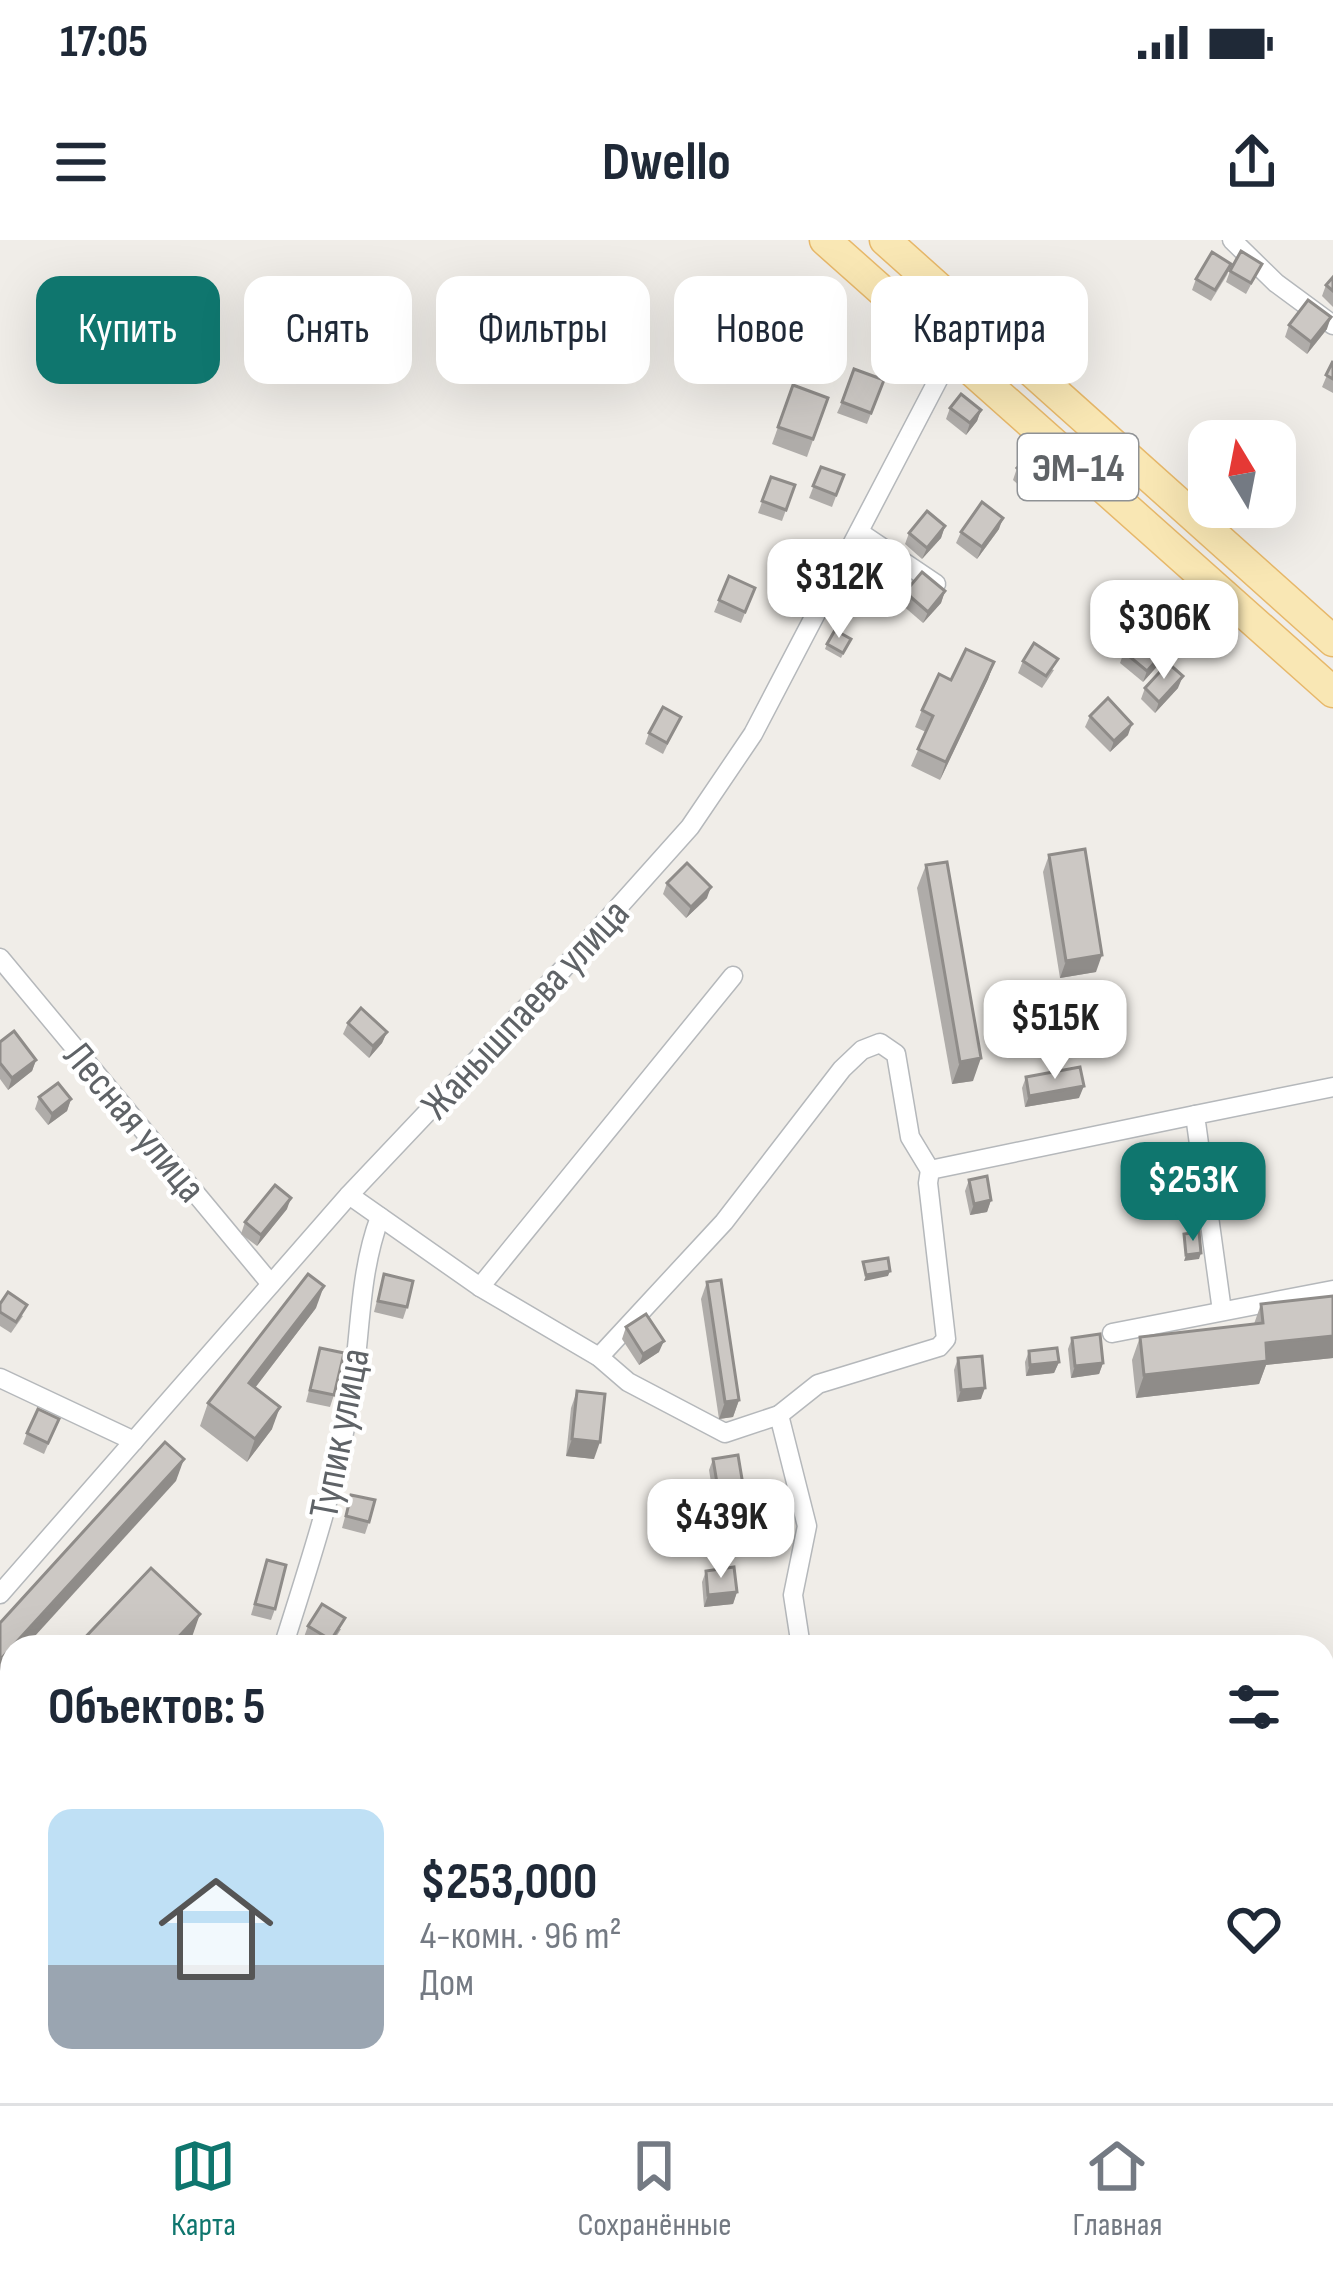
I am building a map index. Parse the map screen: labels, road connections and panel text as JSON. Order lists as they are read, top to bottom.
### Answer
{
  "streets": {
    "main road": ["ЭМ-14"],
    "street": ["Жанышпаева улица", "Лесная улица", "Тупик улица"]
  },
  "crossings": [
    ["Жанышпаева улица", "Лесная улица"]
  ],
  "north": "top",
  "page": {
    "status": "17:05",
    "header": "Dwello",
    "chip": [
      "Купить",
      "Снять",
      "Фильтры",
      "Новое",
      "Квартира"
    ],
    "price": [
      "$312K",
      "$306K",
      "$515K",
      "$253K",
      "$439K"
    ],
    "heading": "Объектов: 5",
    "list": [
      {
        "name": "$253,000",
        "note": "4-комн. · 96 m² · Дом"
      }
    ],
    "tabs": ["Карта", "Сохранённые", "Главная"]
  }
}
